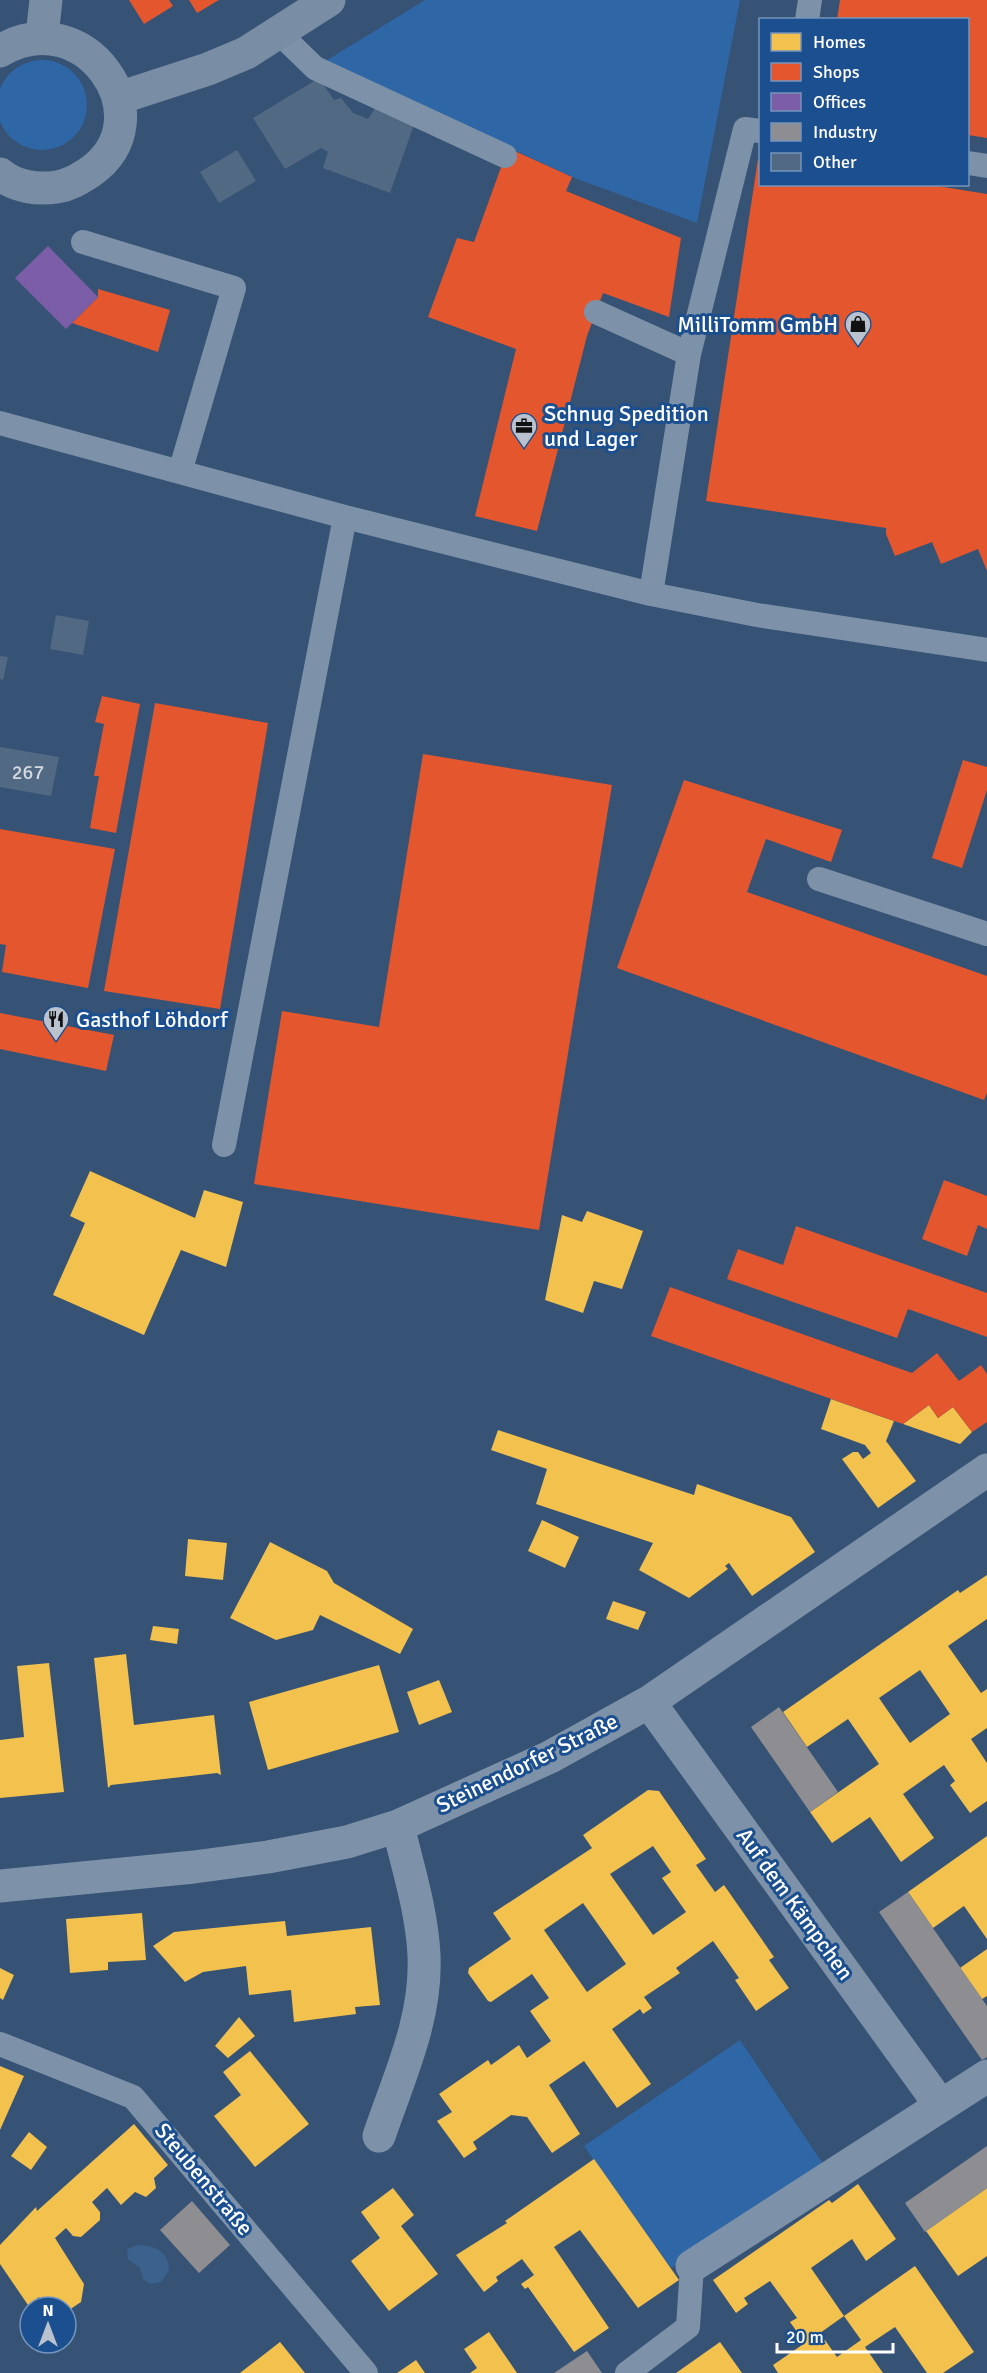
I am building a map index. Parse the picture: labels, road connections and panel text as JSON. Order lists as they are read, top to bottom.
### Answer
{
  "streets": {
    "street": ["Steinendorfer Straße", "Auf dem Kämpchen"],
    "lane": ["Steubenstraße"]
  },
  "crossings": [
    ["Steinendorfer Straße", "Auf dem Kämpchen"]
  ],
  "places": {
    "shop": ["MilliTomm GmbH"],
    "office": ["Schnug Spedition und Lager"],
    "restaurant": ["Gasthof Löhdorf"]
  },
  "house_numbers": ["267"],
  "legend": [
    "Homes",
    "Shops",
    "Offices",
    "Industry",
    "Other"
  ],
  "scale_bar": "20 m",
  "north": "top"
}
